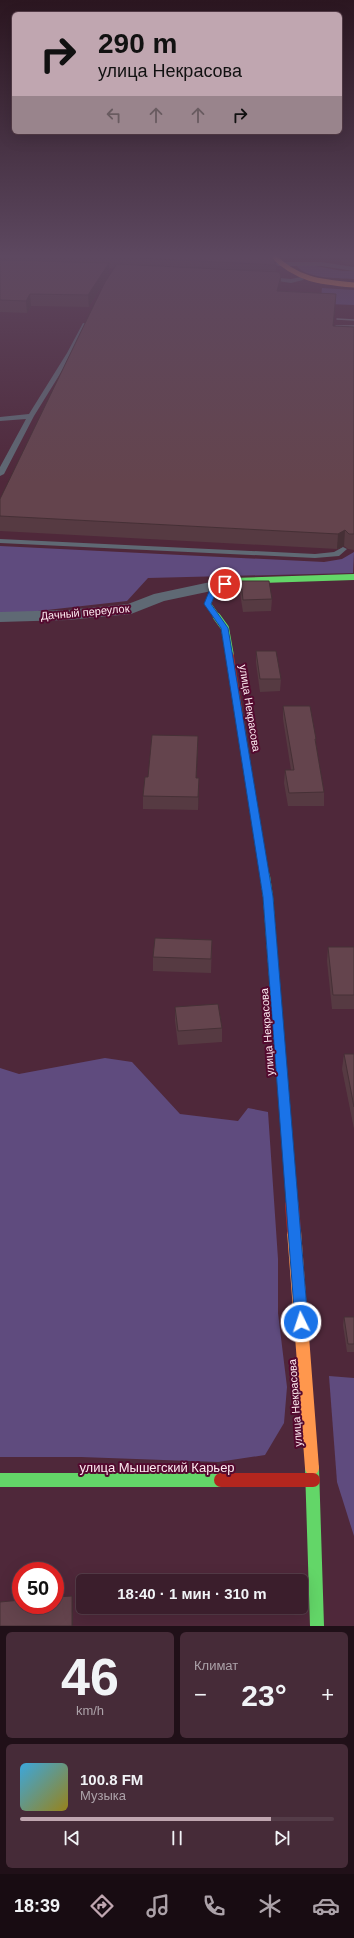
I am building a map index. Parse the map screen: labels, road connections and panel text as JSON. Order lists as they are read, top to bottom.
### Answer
{
  "streets": {
    "main road": ["улица Некрасова", "улица Мышегский Карьер"],
    "street": ["Дачный переулок"]
  },
  "crossings": [
    ["Дачный переулок", "улица Некрасова"],
    ["улица Некрасова", "улица Мышегский Карьер"]
  ],
  "page": {
    "turn": ["290 m", "улица Некрасова"],
    "limit": "50",
    "trip": "18:40 · 1 мин · 310 m",
    "tile": [
      ["46", "km/h"],
      "Климат"
    ],
    "heat": ["−", "23°", "+"],
    "song": ["100.8 FM", "Музыка"],
    "tabs": "18:39"
  }
}
